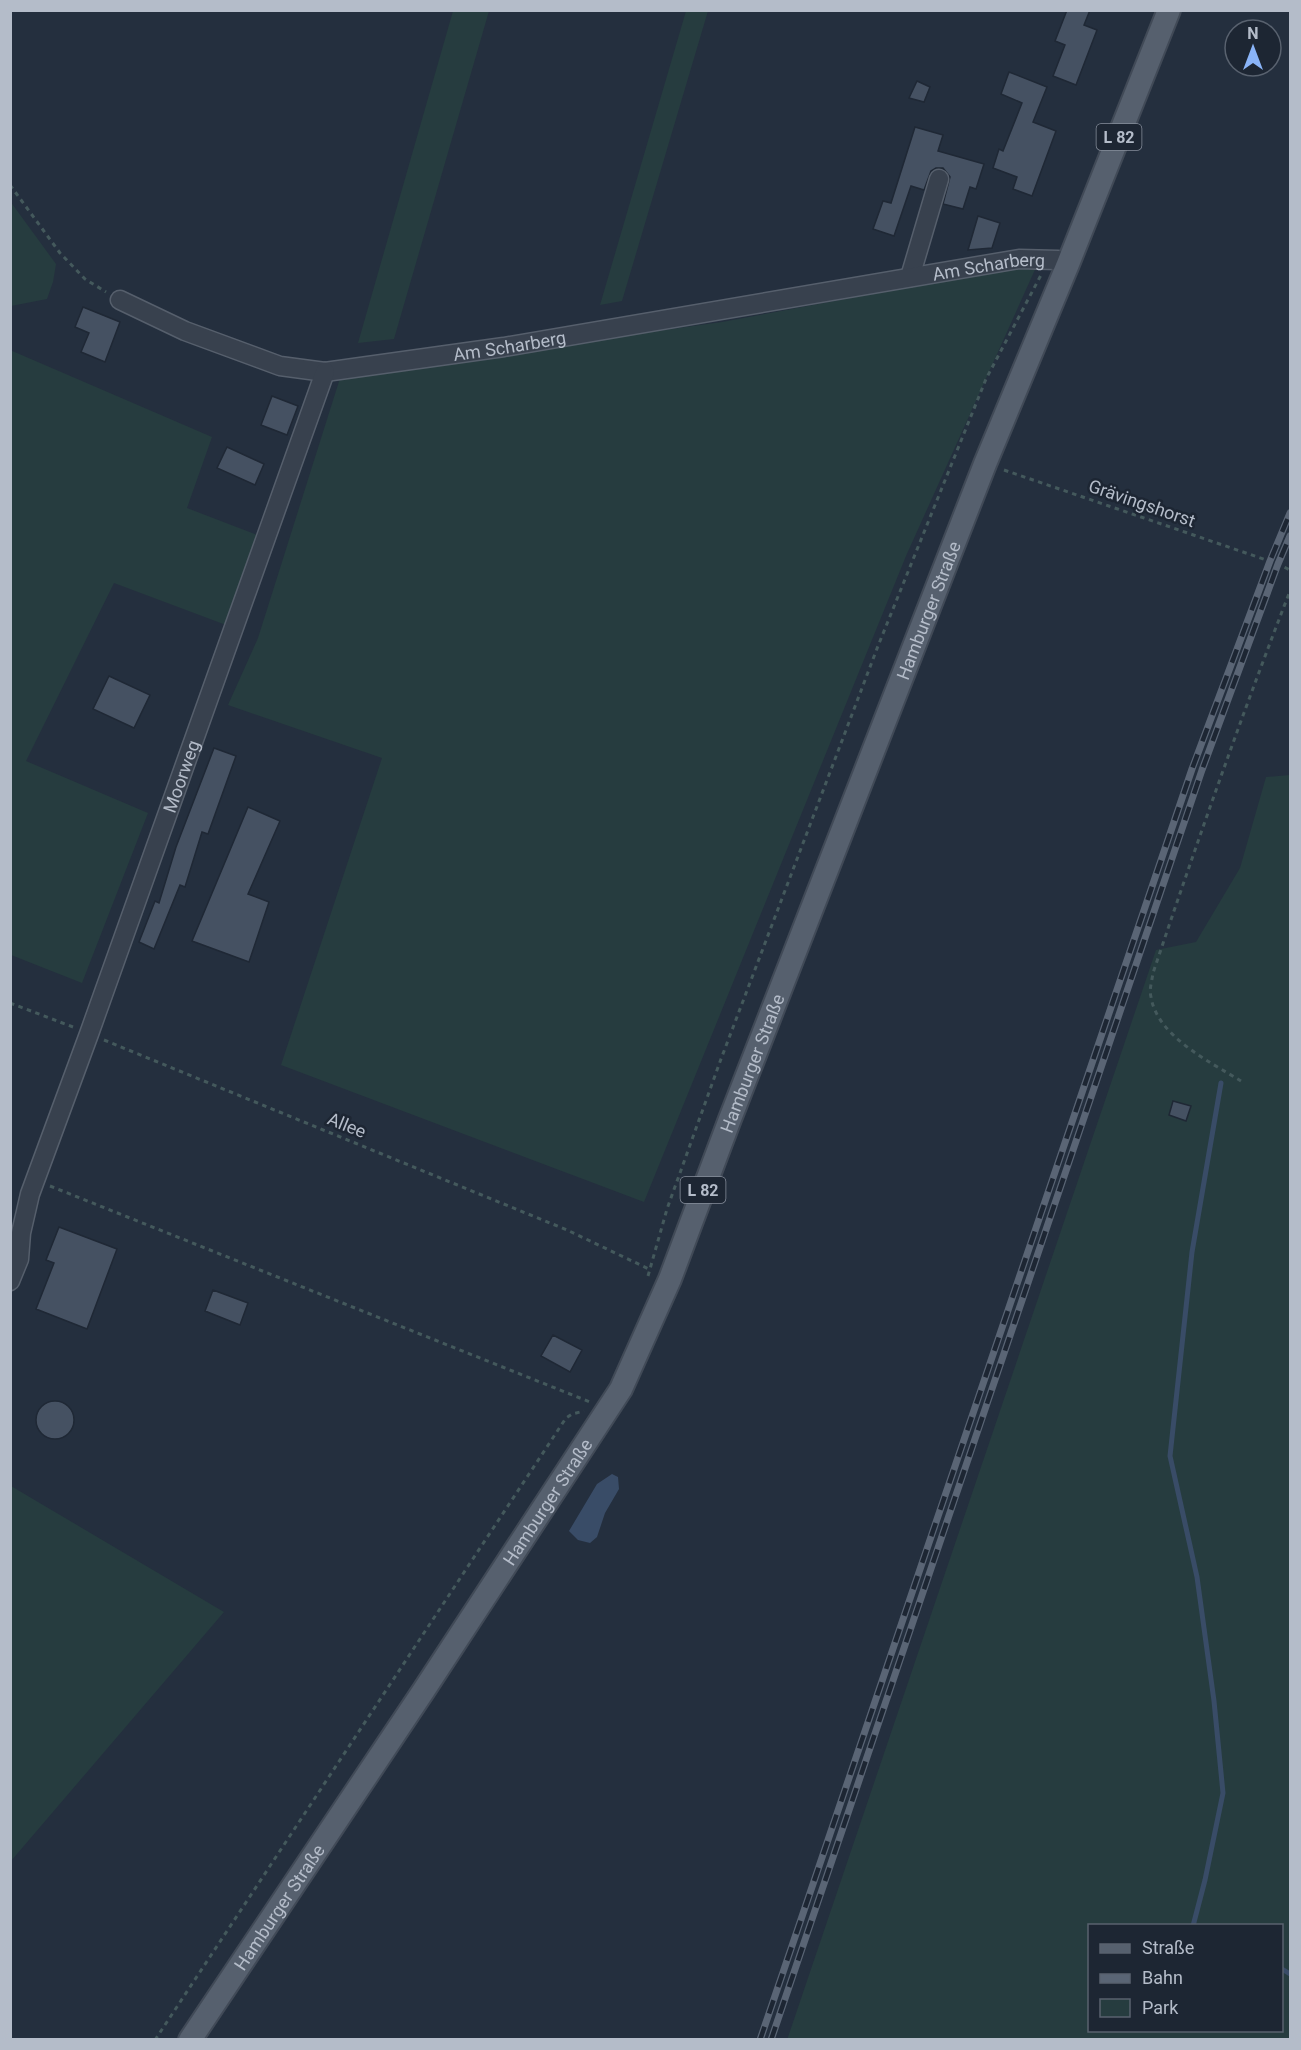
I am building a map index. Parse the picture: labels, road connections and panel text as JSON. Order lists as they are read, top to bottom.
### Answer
{
  "streets": {
    "main road": ["L 82", "Hamburger Straße"],
    "street": ["Am Scharberg", "Moorweg"],
    "path": ["Grävingshorst", "Allee"]
  },
  "crossings": [
    ["Am Scharberg", "Hamburger Straße"],
    ["Am Scharberg", "Moorweg"],
    ["Grävingshorst", "Hamburger Straße"],
    ["Hamburger Straße", "Allee"],
    ["Moorweg", "Allee"]
  ],
  "legend": ["Straße", "Bahn", "Park"],
  "north": "top"
}
